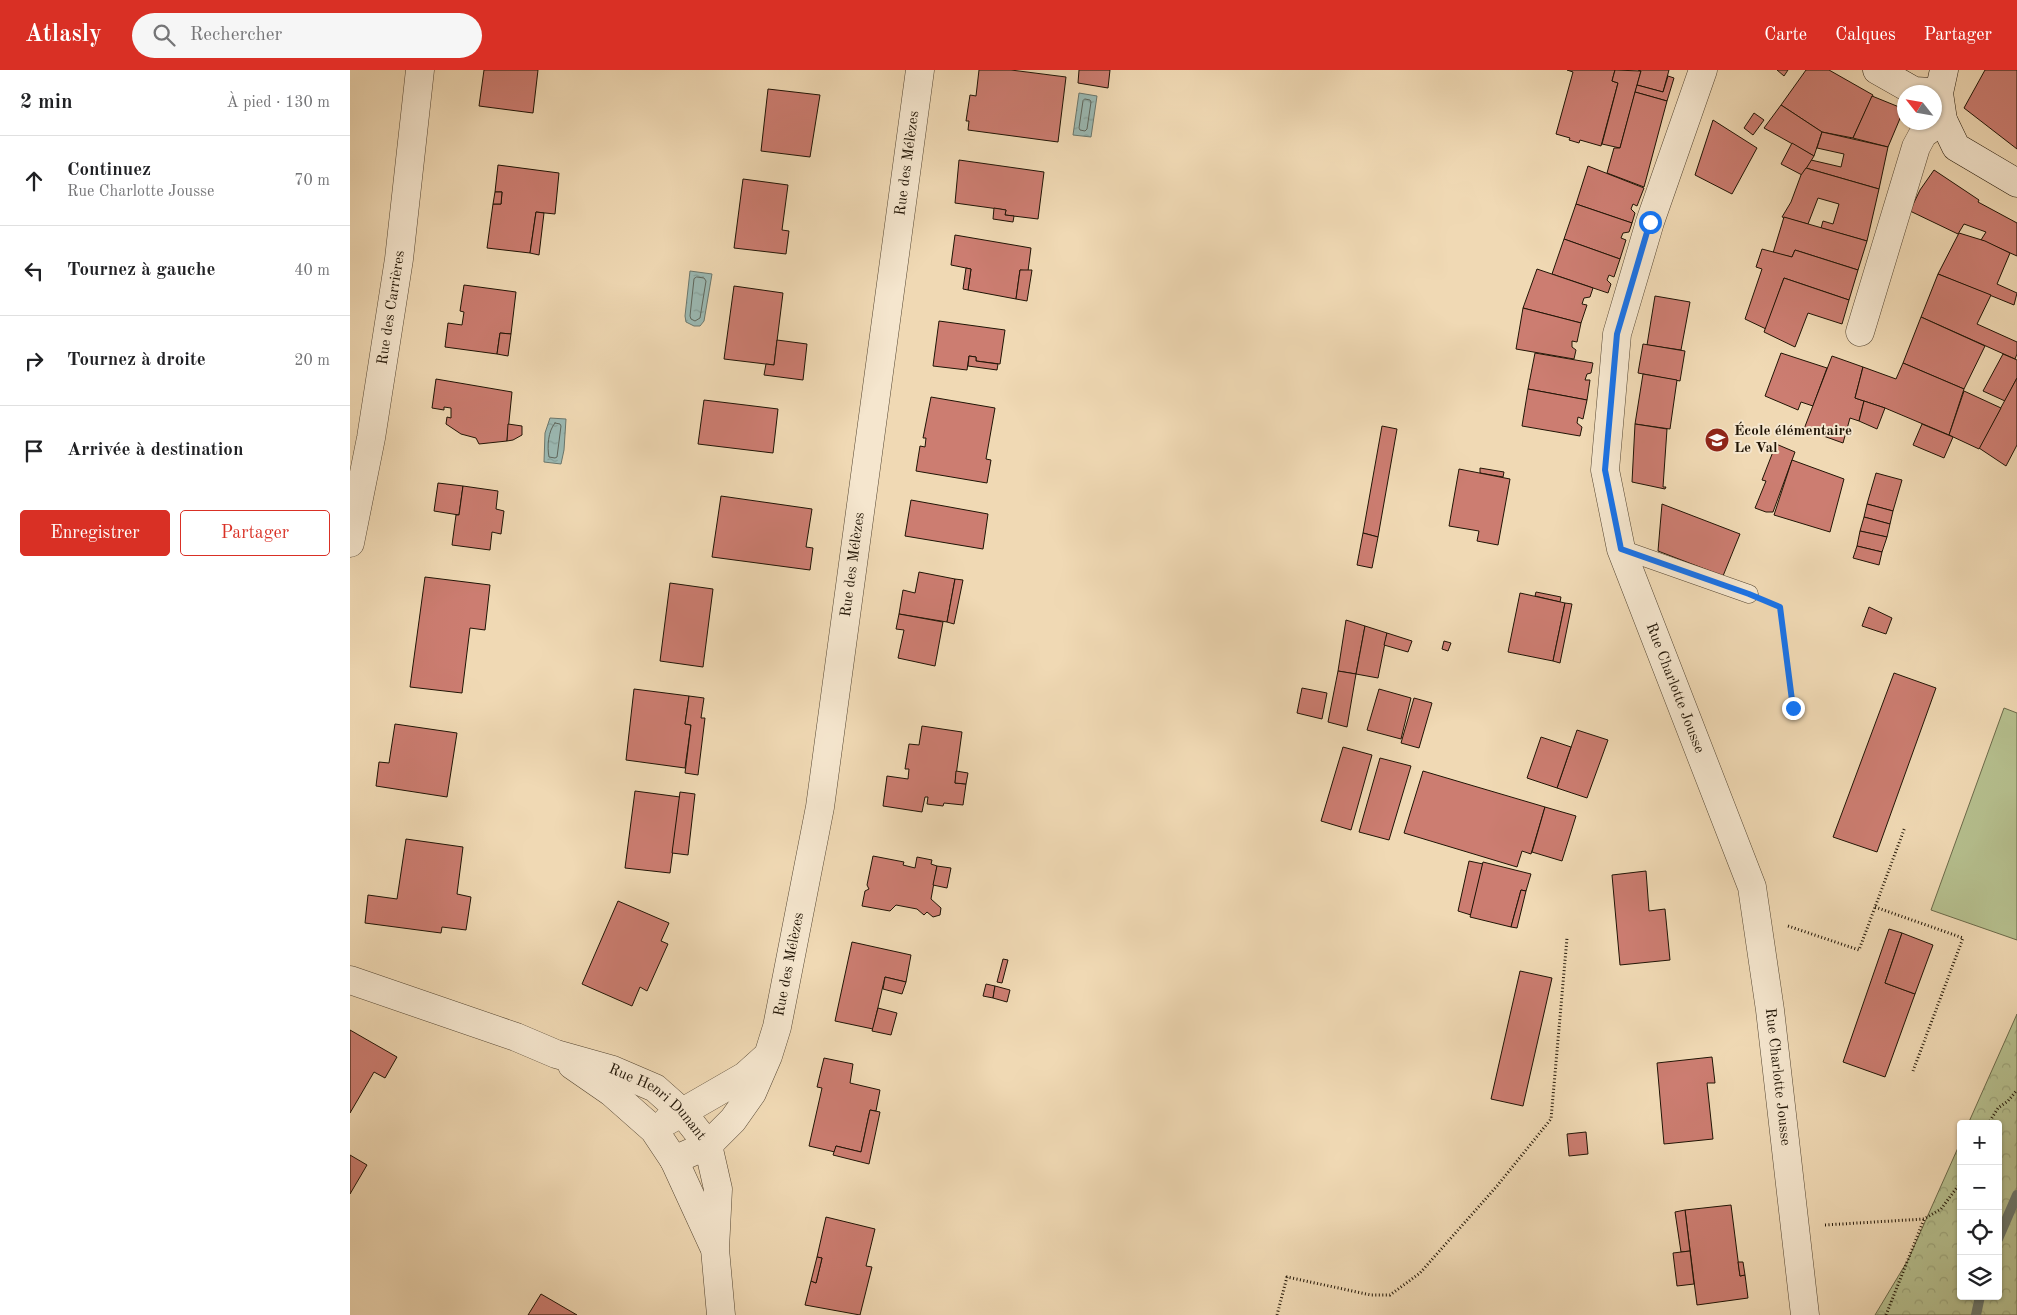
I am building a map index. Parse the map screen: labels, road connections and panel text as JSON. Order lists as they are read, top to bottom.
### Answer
{
  "streets": {
    "street": [
      "Rue des Mélèzes",
      "Rue des Carrières",
      "Rue Charlotte Jousse",
      "Rue Henri Dunant"
    ]
  },
  "crossings": [
    ["Rue des Mélèzes", "Rue Henri Dunant"]
  ],
  "places": {
    "school or university": ["École élémentaire Le Val"]
  },
  "north": "top left",
  "page": {
    "header": "Atlasly",
    "search": "Rechercher",
    "nav": ["Carte", "Calques", "Partager"],
    "heading": ["2 min", "À pied · 130 m"],
    "list": [
      ["Continuez", "Rue Charlotte Jousse", "70 m"],
      ["Tournez à gauche", "40 m"],
      ["Tournez à droite", "20 m"],
      "Arrivée à destination"
    ],
    "buttons": ["Enregistrer", "Partager"],
    "map_buttons": ["+", "−"]
  }
}
